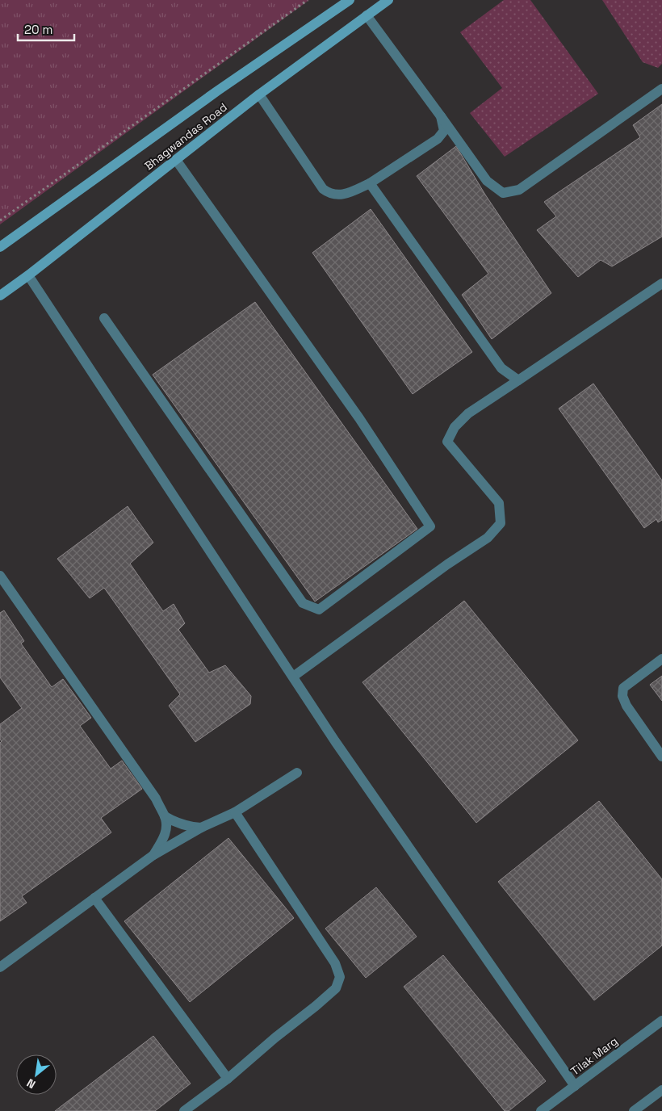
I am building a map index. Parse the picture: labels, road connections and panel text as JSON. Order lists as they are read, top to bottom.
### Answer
{
  "streets": {
    "street": ["Bhagwandas Road", "Tilak Marg"]
  },
  "scale_bar": "20 m",
  "north": "bottom left"
}
